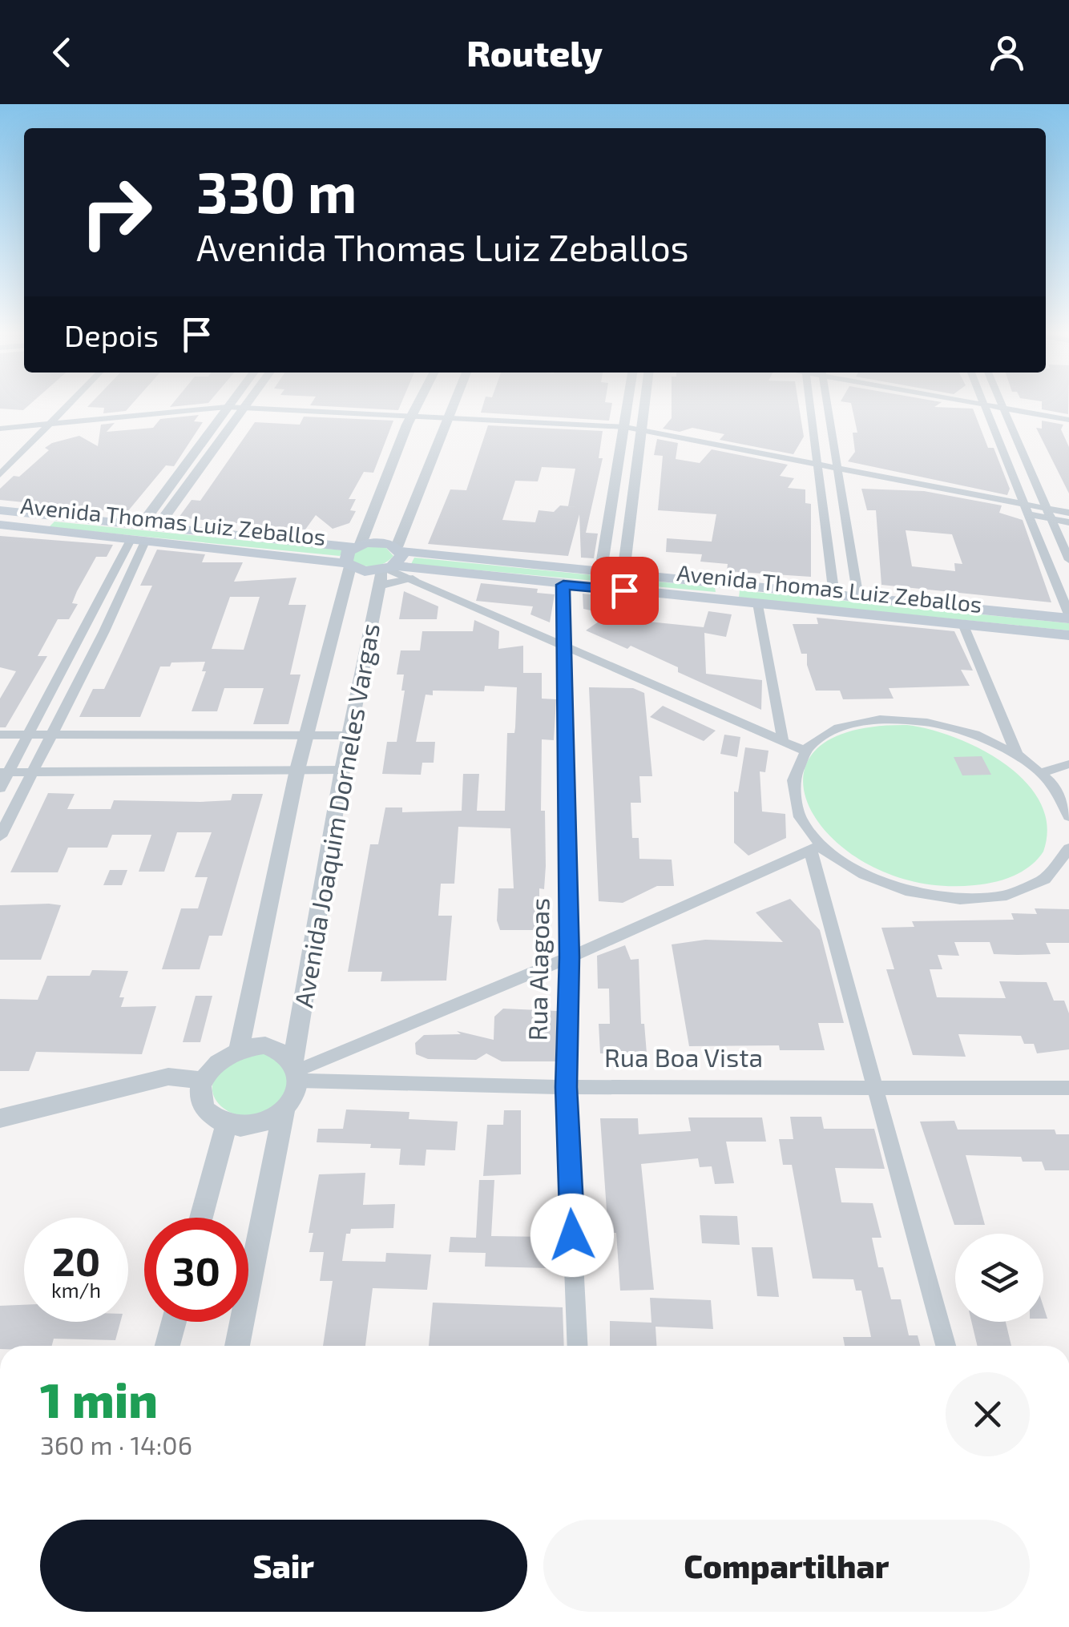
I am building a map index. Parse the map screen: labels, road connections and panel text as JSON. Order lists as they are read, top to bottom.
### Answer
{
  "streets": {
    "main road": ["Avenida Thomas Luiz Zeballos", "Avenida Joaquim Dorneles Vargas"],
    "street": ["Rua Alagoas", "Rua Boa Vista"]
  },
  "crossings": [
    ["Avenida Thomas Luiz Zeballos", "Avenida Joaquim Dorneles Vargas"],
    ["Avenida Thomas Luiz Zeballos", "Rua Alagoas"],
    ["Avenida Joaquim Dorneles Vargas", "Rua Boa Vista"],
    ["Rua Alagoas", "Rua Boa Vista"]
  ],
  "page": {
    "header": "Routely",
    "turn": ["330 m", "Avenida Thomas Luiz Zeballos"],
    "then": "Depois",
    "speed": "20 km/h",
    "limit": "30",
    "heading": ["1 min", "360 m · 14:06"],
    "buttons": ["Sair", "Compartilhar"]
  }
}
